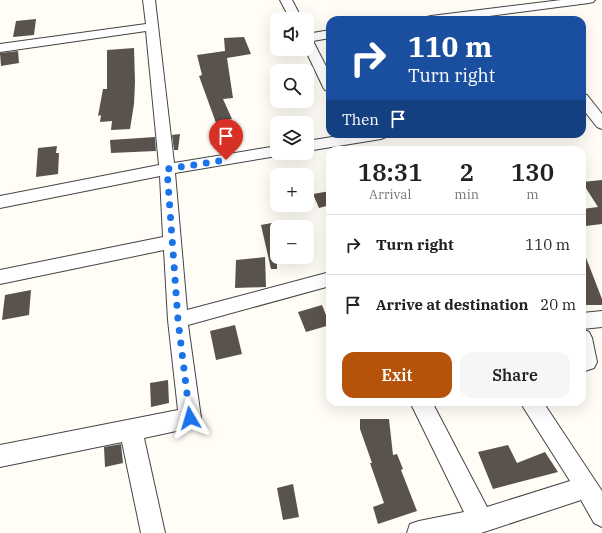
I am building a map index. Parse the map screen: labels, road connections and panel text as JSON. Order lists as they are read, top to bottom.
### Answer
{
  "page": {
    "map_buttons": ["+", "−"],
    "turn": ["110 m", "Turn right"],
    "then": "Then",
    "eta": [
      "18:31",
      "Arrival",
      "2",
      "min",
      "130",
      "m"
    ],
    "list": [
      {
        "name": "Turn right",
        "value": "110 m"
      },
      {
        "name": "Arrive at destination",
        "value": "20 m"
      }
    ],
    "buttons": ["Exit", "Share"]
  }
}
